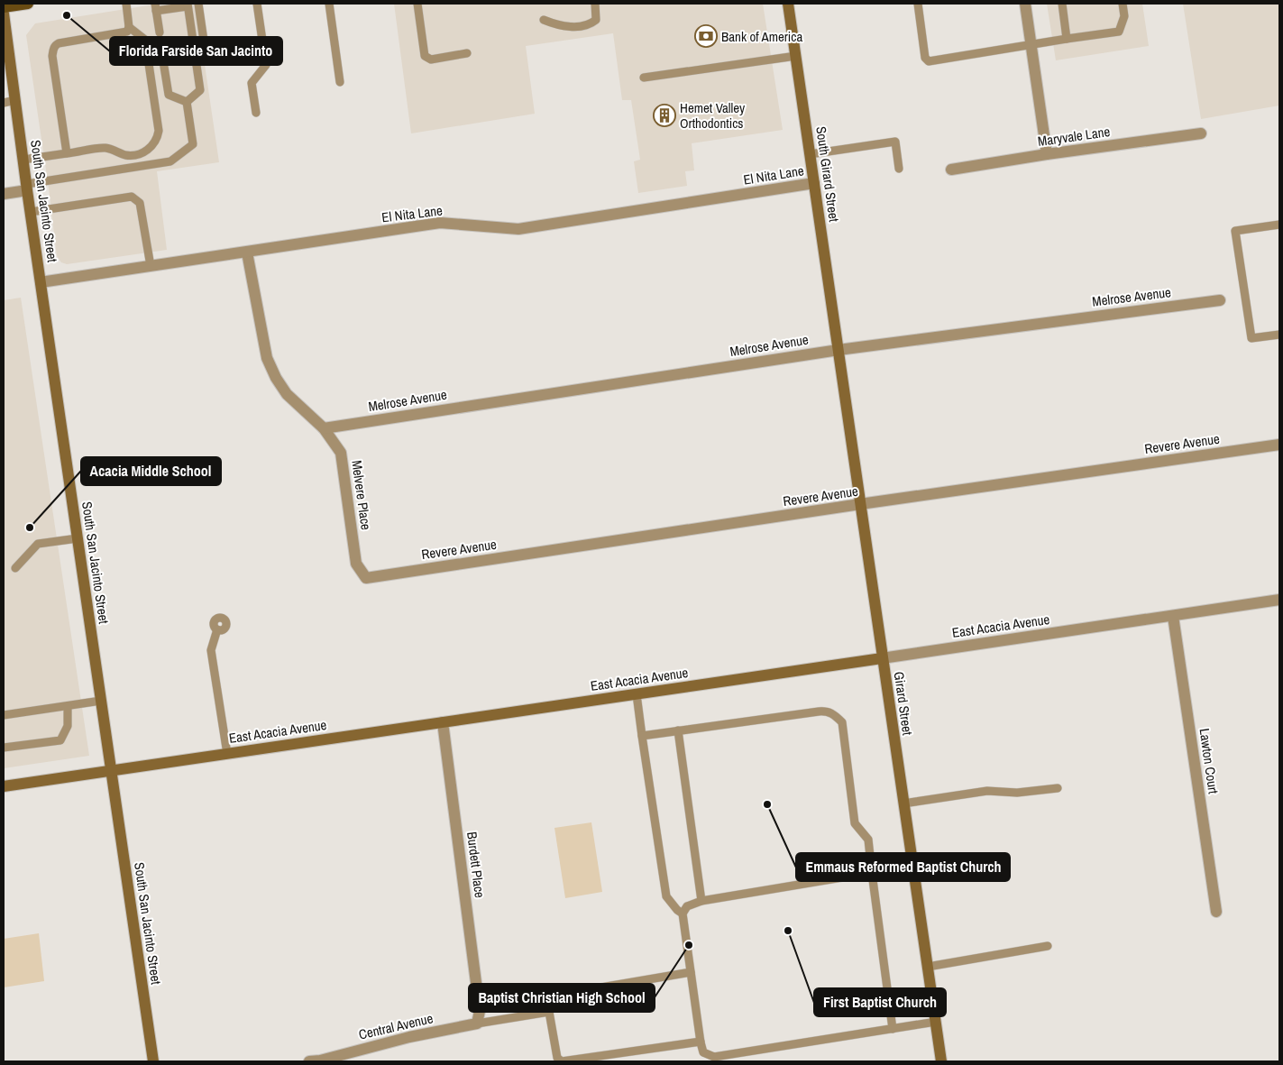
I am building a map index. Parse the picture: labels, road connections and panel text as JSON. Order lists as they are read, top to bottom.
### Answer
{
  "streets": {
    "street": [
      "Maryvale Lane",
      "South Girard Street",
      "El Nita Lane",
      "South San Jacinto Street",
      "Melrose Avenue",
      "Revere Avenue",
      "Melvere Place",
      "East Acacia Avenue",
      "Girard Street",
      "Lawton Court",
      "Burdett Place",
      "Central Avenue"
    ]
  },
  "crossings": [
    ["South Girard Street", "El Nita Lane"],
    ["South Girard Street", "Melrose Avenue"],
    ["South Girard Street", "Girard Street"],
    ["El Nita Lane", "South San Jacinto Street"],
    ["El Nita Lane", "Melvere Place"],
    ["South San Jacinto Street", "East Acacia Avenue"],
    ["Melrose Avenue", "Melvere Place"],
    ["Melrose Avenue", "Girard Street"],
    ["Revere Avenue", "Melvere Place"],
    ["Revere Avenue", "Girard Street"],
    ["East Acacia Avenue", "Girard Street"],
    ["East Acacia Avenue", "Lawton Court"],
    ["East Acacia Avenue", "Burdett Place"],
    ["Burdett Place", "Central Avenue"]
  ],
  "places": {
    "other": [
      "Florida Farside San Jacinto",
      "Acacia Middle School",
      "Emmaus Reformed Baptist Church",
      "First Baptist Church",
      "Baptist Christian High School"
    ],
    "bank": ["Bank of America"],
    "building": ["Hemet Valley Orthodontics"]
  }
}
